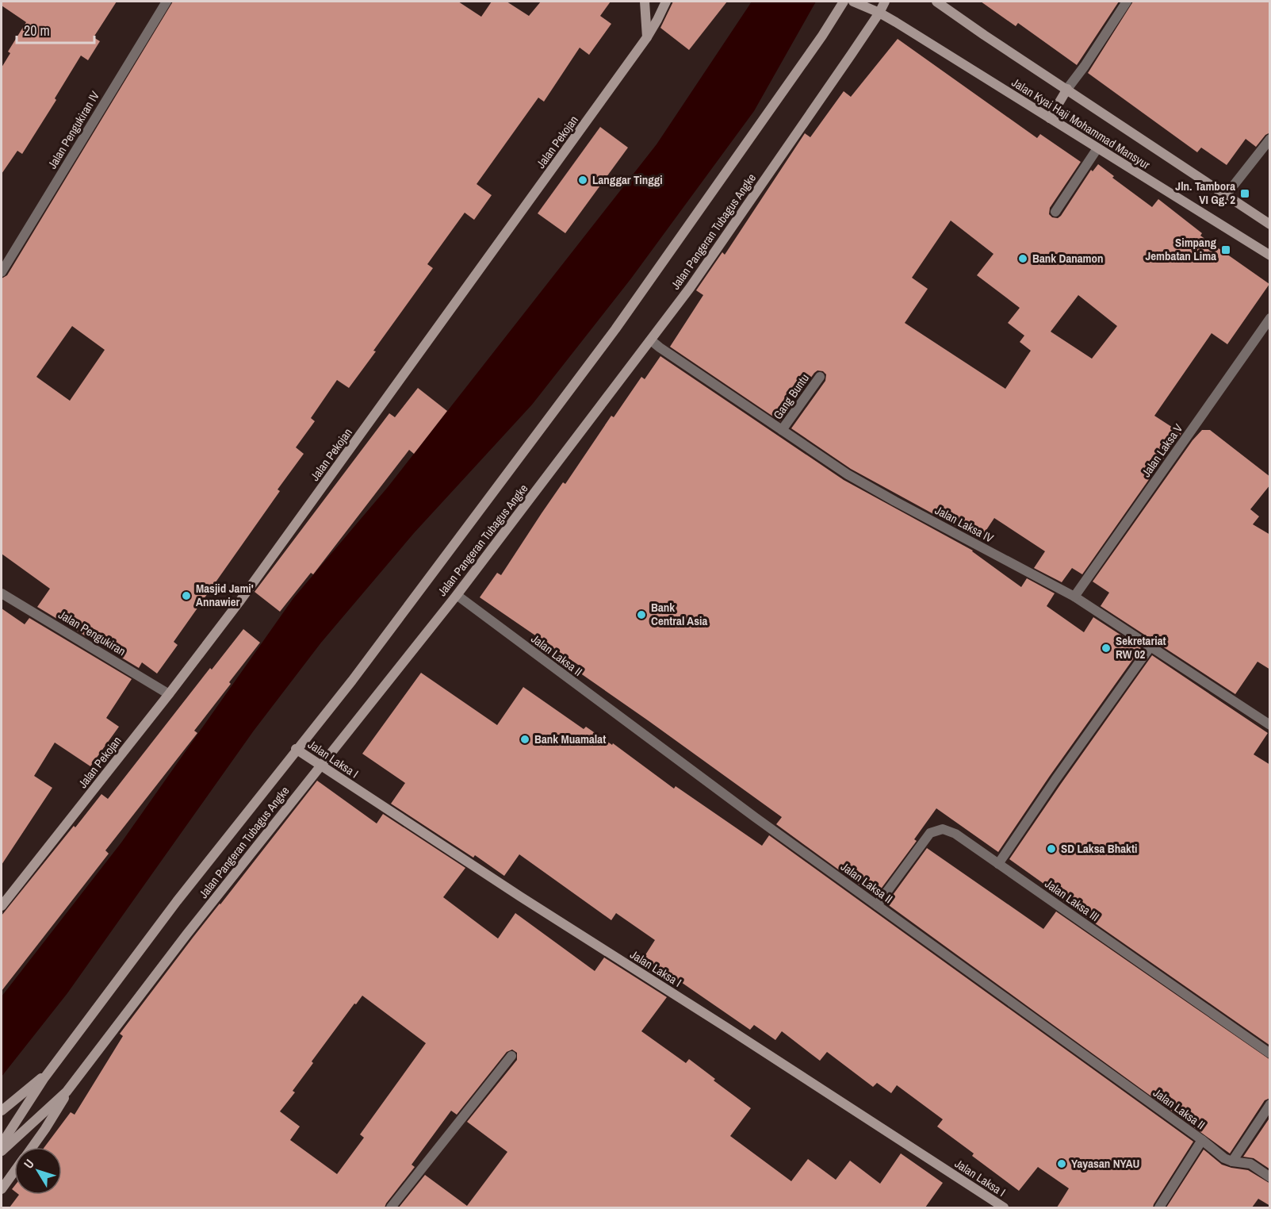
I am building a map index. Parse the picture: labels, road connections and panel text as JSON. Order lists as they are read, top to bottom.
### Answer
{
  "streets": {
    "main road": [
      "Jalan Kyai Haji Mohammad Mansyur",
      "Jalan Pekojan",
      "Jalan Pangeran Tubagus Angke",
      "Jalan Laksa I"
    ],
    "street": [
      "Jalan Pengukiran IV",
      "Gang Buntu",
      "Jalan Laksa V",
      "Jalan Laksa IV",
      "Jalan Pengukiran",
      "Jalan Laksa II",
      "Jalan Laksa III"
    ]
  },
  "crossings": [
    ["Jalan Kyai Haji Mohammad Mansyur", "Jalan Pangeran Tubagus Angke"],
    ["Jalan Pekojan", "Jalan Pengukiran"],
    ["Jalan Pangeran Tubagus Angke", "Jalan Laksa IV"],
    ["Jalan Pangeran Tubagus Angke", "Jalan Laksa II"],
    ["Jalan Pangeran Tubagus Angke", "Jalan Laksa I"],
    ["Gang Buntu", "Jalan Laksa IV"],
    ["Jalan Laksa V", "Jalan Laksa IV"],
    ["Jalan Laksa II", "Jalan Laksa III"]
  ],
  "places": {
    "other": [
      "Langgar Tinggi",
      "Bank Danamon",
      "Masjid Jami' Annawier",
      "Bank Central Asia",
      "Sekretariat RW 02",
      "Bank Muamalat",
      "SD Laksa Bhakti",
      "Yayasan NYAU"
    ],
    "transit": ["Jln. Tambora VI Gg. 2", "Simpang Jembatan Lima"]
  },
  "scale_bar": "20 m",
  "north": "top left"
}
